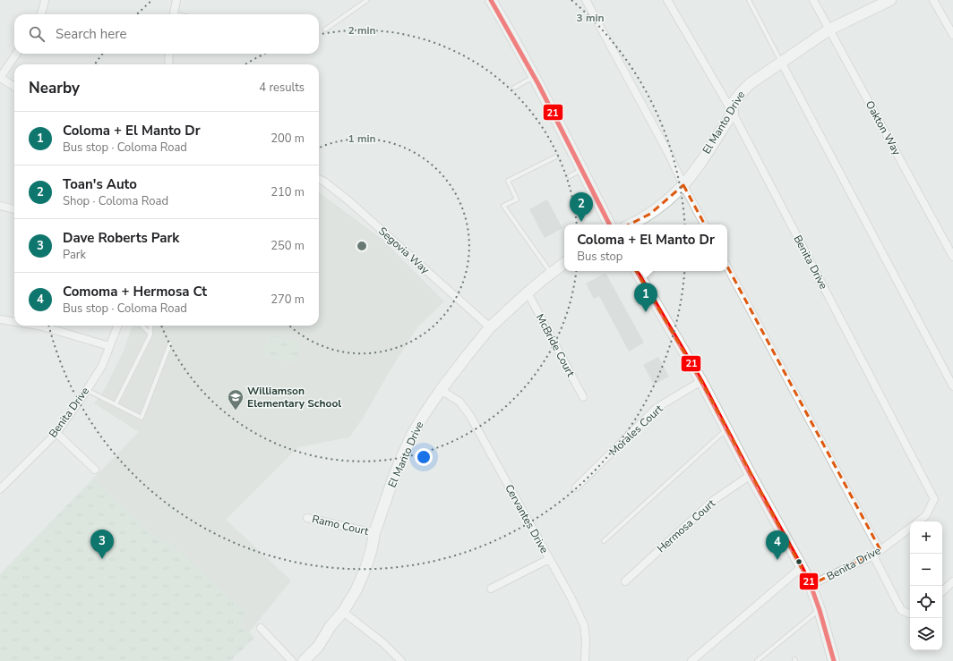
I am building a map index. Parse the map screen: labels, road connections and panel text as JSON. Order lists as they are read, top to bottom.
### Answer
{
  "streets": {
    "street": [
      "El Manto Drive",
      "Oakton Way",
      "Segovia Way",
      "Benita Drive",
      "McBride Court",
      "Morales Court",
      "Cervantes Drive",
      "Ramo Court",
      "Hermosa Court"
    ]
  },
  "crossings": [
    ["El Manto Drive", "Oakton Way"],
    ["El Manto Drive", "Segovia Way"],
    ["El Manto Drive", "Benita Drive"],
    ["El Manto Drive", "McBride Court"],
    ["El Manto Drive", "Cervantes Drive"],
    ["El Manto Drive", "Ramo Court"]
  ],
  "places": {
    "school or university": ["Williamson Elementary School"]
  },
  "lines": ["transit line 21"],
  "page": {
    "search": "Search here",
    "heading": ["Nearby", "4 results"],
    "list": [
      {
        "mark": "1",
        "name": "Coloma + El Manto Dr",
        "note": "Bus stop · Coloma Road",
        "value": "200 m"
      },
      {
        "mark": "2",
        "name": "Toan's Auto",
        "note": "Shop · Coloma Road",
        "value": "210 m"
      },
      {
        "mark": "3",
        "name": "Dave Roberts Park",
        "note": "Park",
        "value": "250 m"
      },
      {
        "mark": "4",
        "name": "Comoma + Hermosa Ct",
        "note": "Bus stop · Coloma Road",
        "value": "270 m"
      }
    ],
    "pins": [
      "2",
      "1",
      "3",
      "4"
    ],
    "popup": ["Coloma + El Manto Dr", "Bus stop"],
    "map_buttons": ["+", "−"]
  },
  "rings": ["3 min", "2 min", "1 min"]
}
